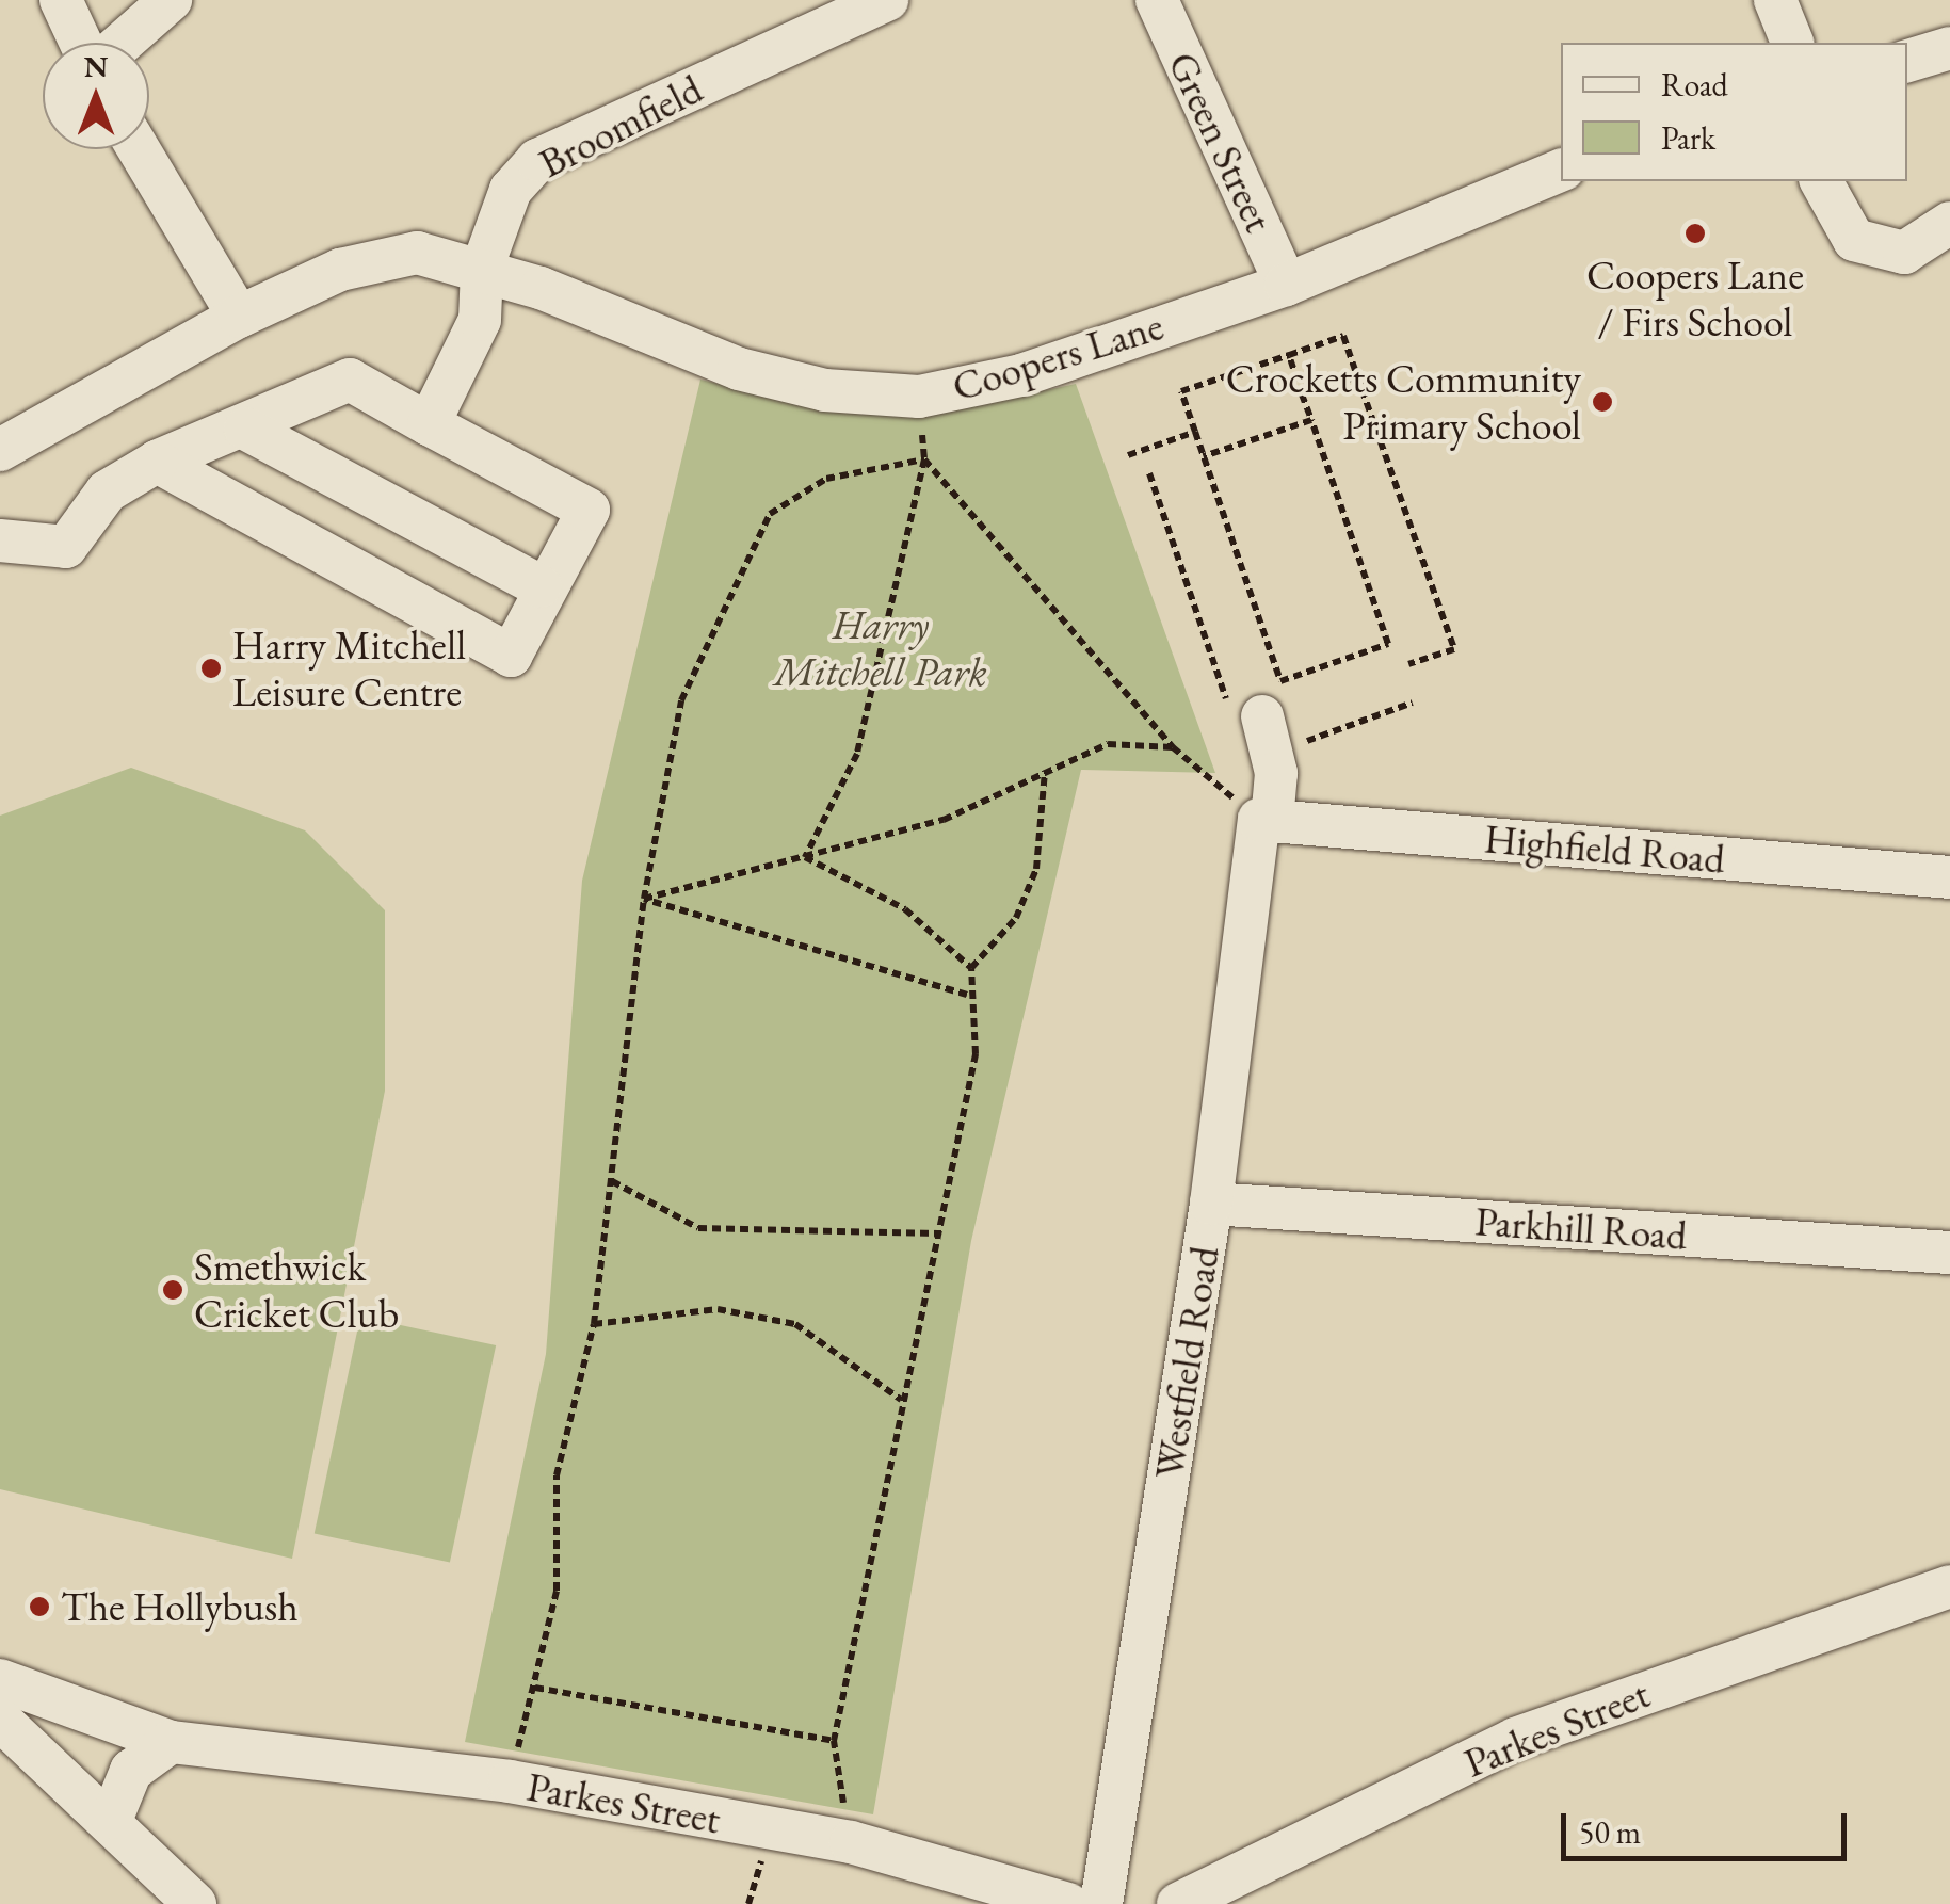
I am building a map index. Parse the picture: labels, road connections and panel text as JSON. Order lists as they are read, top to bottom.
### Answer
{
  "streets": {
    "street": [
      "Broomfield",
      "Green Street",
      "Coopers Lane",
      "Highfield Road",
      "Parkhill Road",
      "Westfield Road",
      "Parkes Street"
    ]
  },
  "crossings": [
    ["Broomfield", "Coopers Lane"],
    ["Green Street", "Coopers Lane"],
    ["Highfield Road", "Westfield Road"],
    ["Parkhill Road", "Westfield Road"]
  ],
  "parks": ["Harry Mitchell Park"],
  "places": [
    "Coopers Lane / Firs School",
    "Crocketts Community Primary School",
    "Harry Mitchell Leisure Centre",
    "Smethwick Cricket Club",
    "The Hollybush"
  ],
  "legend": ["Road", "Park"],
  "scale_bar": "50 m",
  "north": "top"
}
